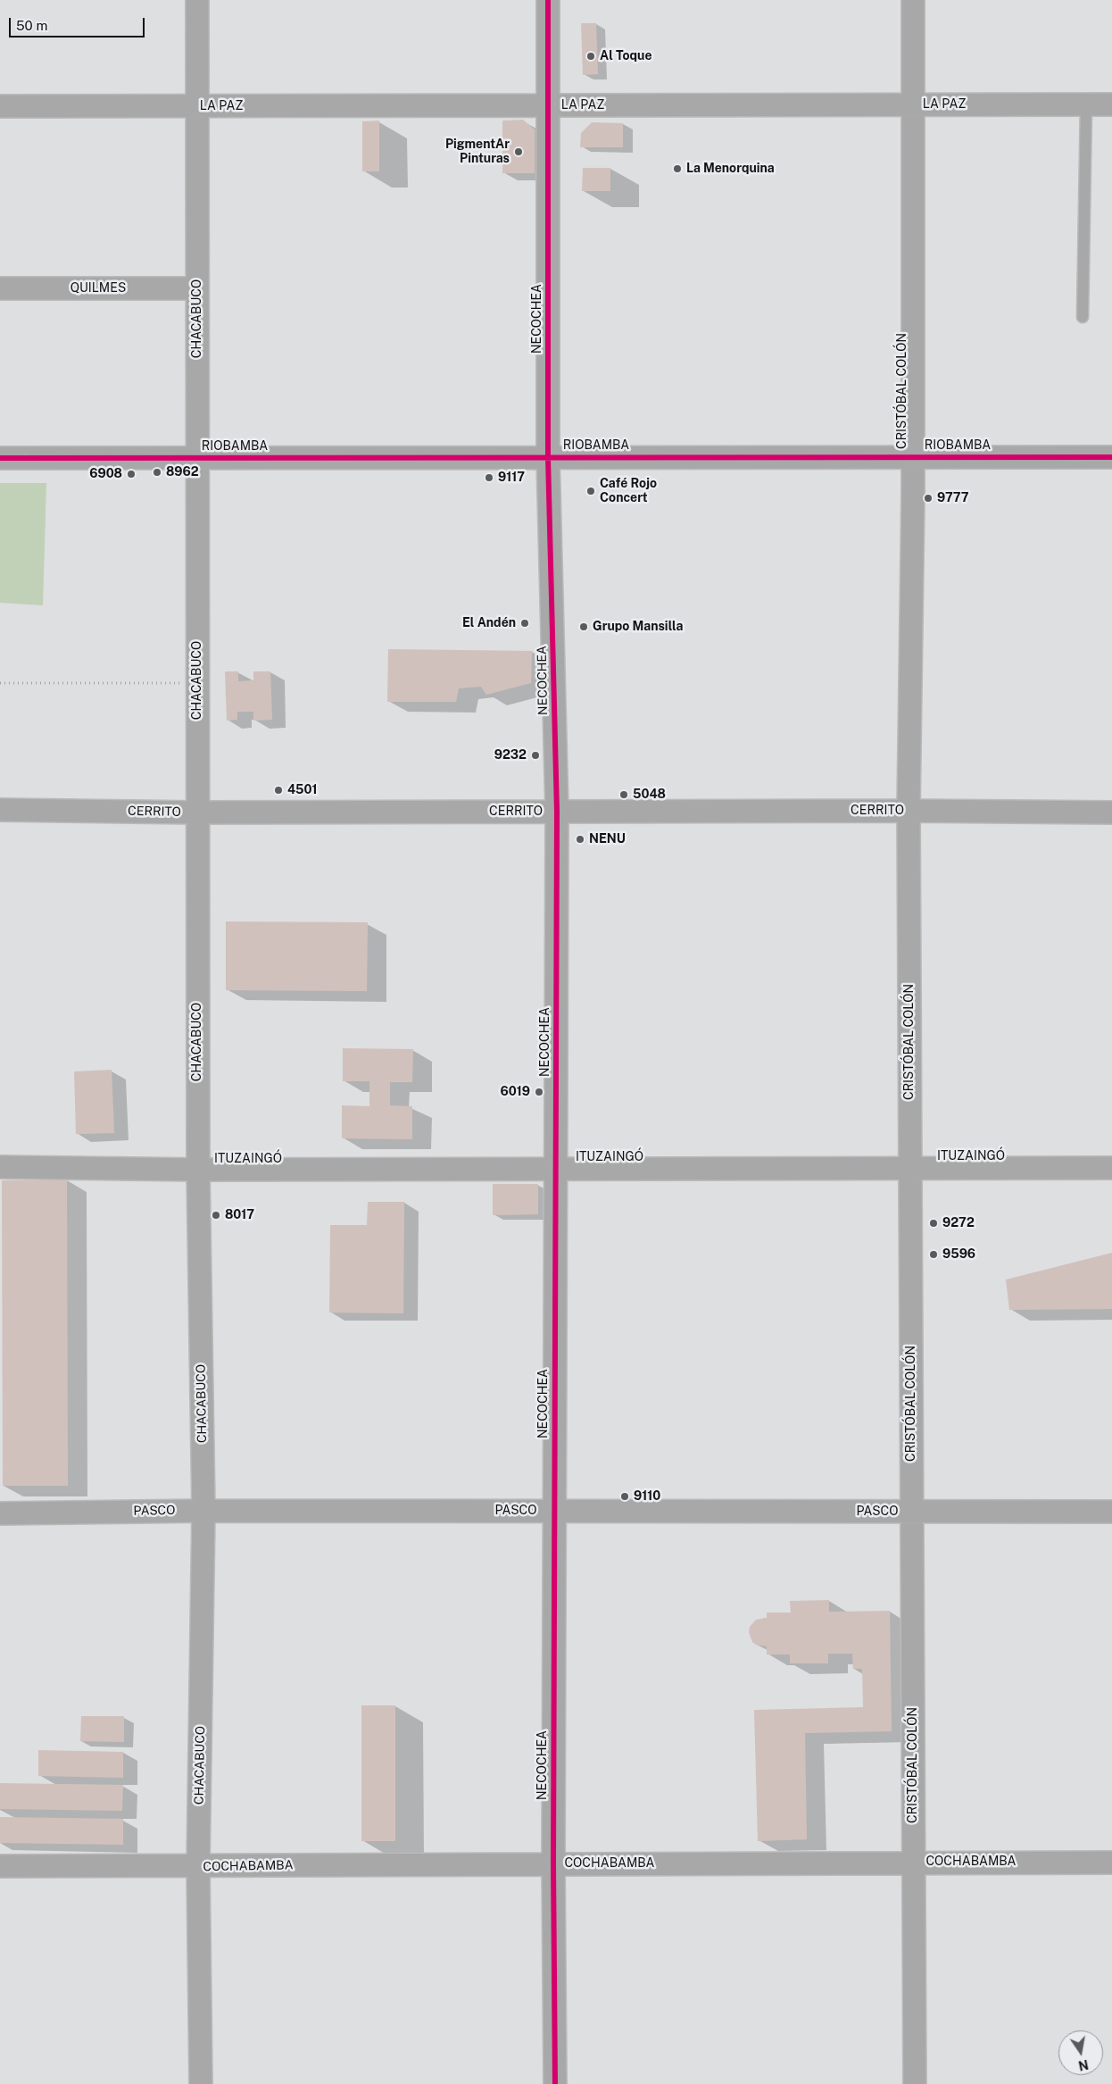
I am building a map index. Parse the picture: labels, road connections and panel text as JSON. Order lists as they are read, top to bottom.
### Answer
{
  "streets": {
    "street": [
      "LA PAZ",
      "QUILMES",
      "CHACABUCO",
      "NECOCHEA",
      "CRISTÓBAL COLÓN",
      "RIOBAMBA",
      "CERRITO",
      "ITUZAINGÓ",
      "PASCO",
      "COCHABAMBA"
    ]
  },
  "crossings": [
    ["LA PAZ", "CHACABUCO"],
    ["LA PAZ", "NECOCHEA"],
    ["LA PAZ", "CRISTÓBAL COLÓN"],
    ["QUILMES", "CHACABUCO"],
    ["CHACABUCO", "RIOBAMBA"],
    ["CHACABUCO", "CERRITO"],
    ["CHACABUCO", "ITUZAINGÓ"],
    ["CHACABUCO", "PASCO"],
    ["CHACABUCO", "COCHABAMBA"],
    ["NECOCHEA", "RIOBAMBA"],
    ["NECOCHEA", "CERRITO"],
    ["NECOCHEA", "ITUZAINGÓ"],
    ["NECOCHEA", "PASCO"],
    ["NECOCHEA", "COCHABAMBA"],
    ["CRISTÓBAL COLÓN", "RIOBAMBA"],
    ["CRISTÓBAL COLÓN", "CERRITO"],
    ["CRISTÓBAL COLÓN", "ITUZAINGÓ"],
    ["CRISTÓBAL COLÓN", "PASCO"],
    ["CRISTÓBAL COLÓN", "COCHABAMBA"]
  ],
  "places": [
    "Al Toque",
    "PigmentAr Pinturas",
    "La Menorquina",
    "8962",
    "6908",
    "9117",
    "Café Rojo Concert",
    "9777",
    "El Andén",
    "Grupo Mansilla",
    "9232",
    "4501",
    "5048",
    "NENU",
    "6019",
    "8017",
    "9272",
    "9596",
    "9110"
  ],
  "scale_bar": "50 m",
  "north": "bottom"
}
